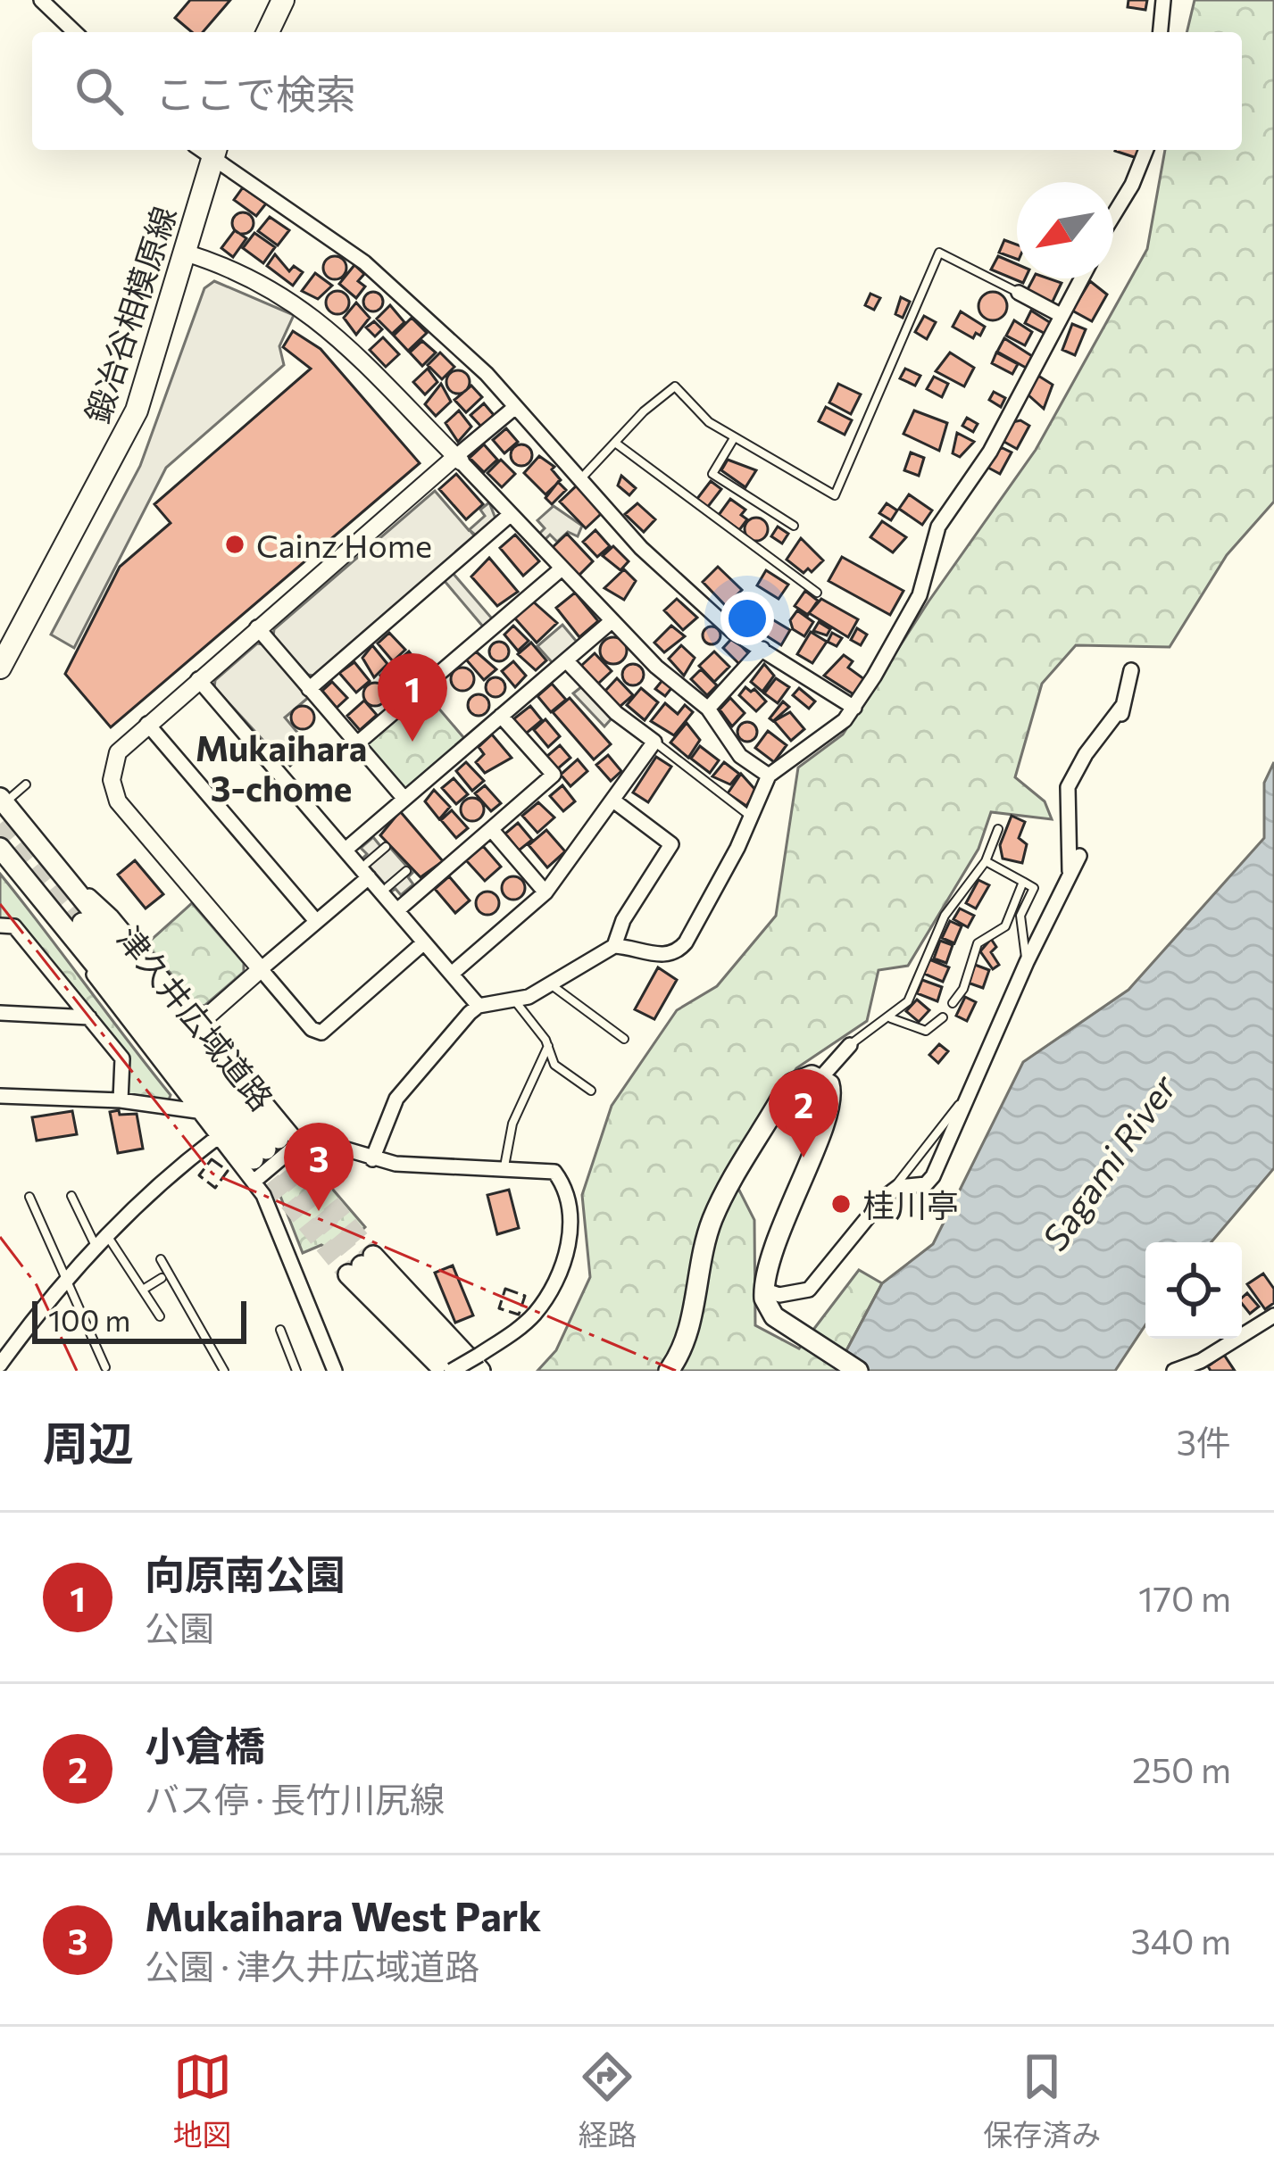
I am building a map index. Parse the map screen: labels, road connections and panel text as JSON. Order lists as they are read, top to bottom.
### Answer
{
  "streets": {
    "main road": ["鍛冶谷相模原線"]
  },
  "districts": ["Mukaihara 3-chome"],
  "water": ["Sagami River"],
  "places": ["Cainz Home", "桂川亭"],
  "scale_bar": "100 m",
  "north": "bottom left",
  "page": {
    "search": "ここで検索",
    "pins": ["1", "2", "3"],
    "scale": "100 m",
    "heading": ["周辺", "3件"],
    "list": [
      {
        "mark": "1",
        "name": "向原南公園",
        "note": "公園",
        "value": "170 m"
      },
      {
        "mark": "2",
        "name": "小倉橋",
        "note": "バス停 · 長竹川尻線",
        "value": "250 m"
      },
      {
        "mark": "3",
        "name": "Mukaihara West Park",
        "note": "公園 · 津久井広域道路",
        "value": "340 m"
      }
    ],
    "nav": ["地図", "経路", "保存済み"]
  }
}
